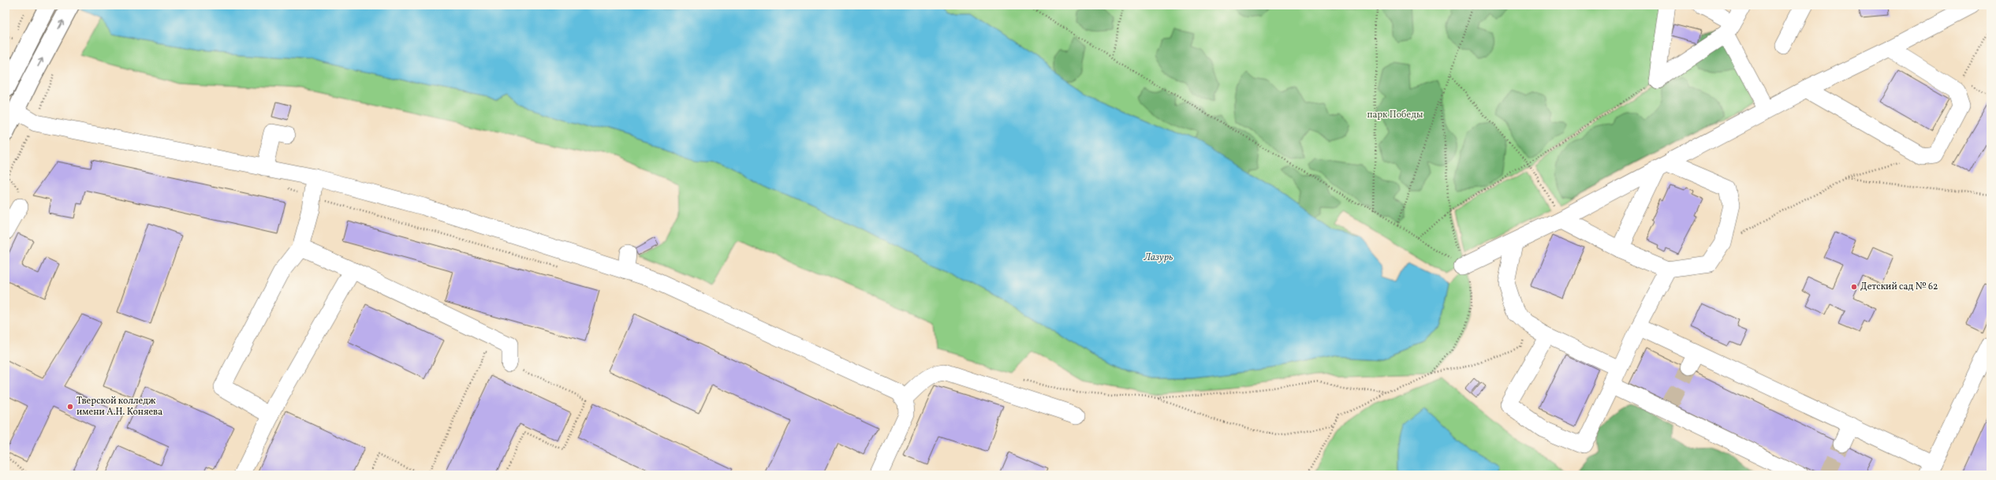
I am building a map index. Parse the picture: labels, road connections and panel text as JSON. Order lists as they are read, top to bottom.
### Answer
{
  "water": ["Лазурь"],
  "parks": ["парк Победы"],
  "places": ["Детский сад № 62", "Тверской колледж имени А.Н. Коняева"]
}
